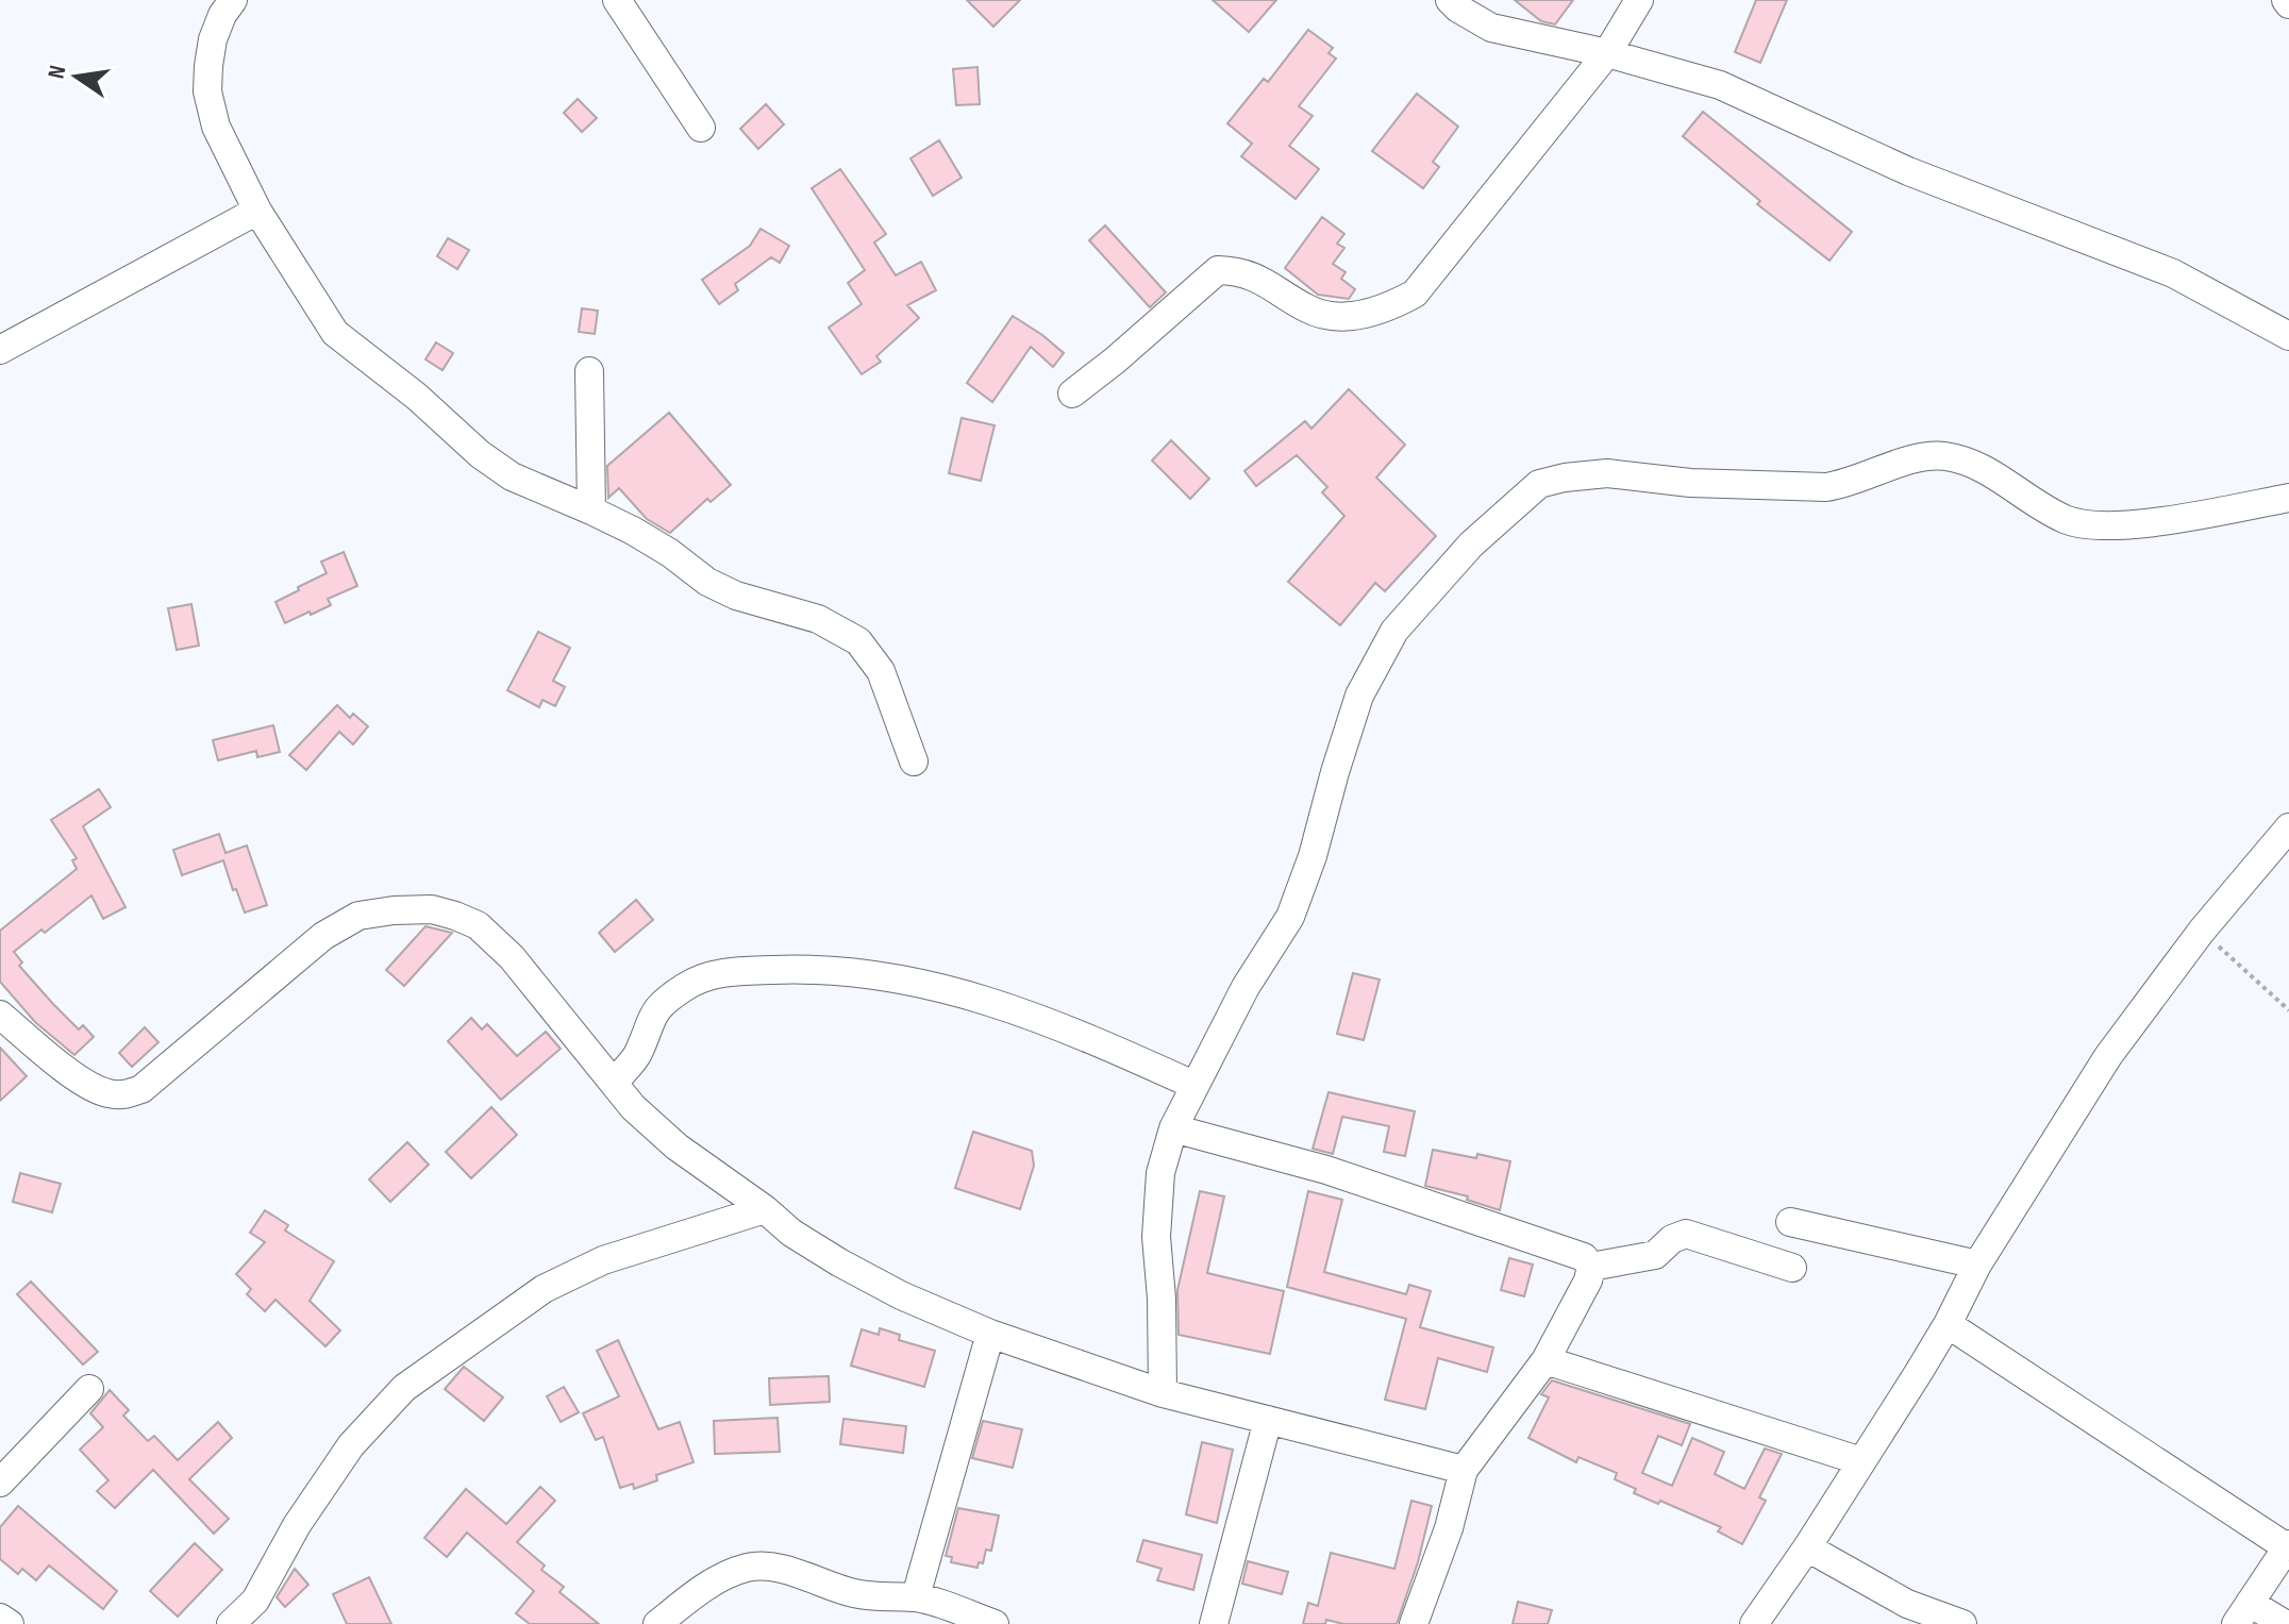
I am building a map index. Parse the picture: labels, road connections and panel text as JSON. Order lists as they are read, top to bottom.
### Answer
{
  "north": "left"
}
